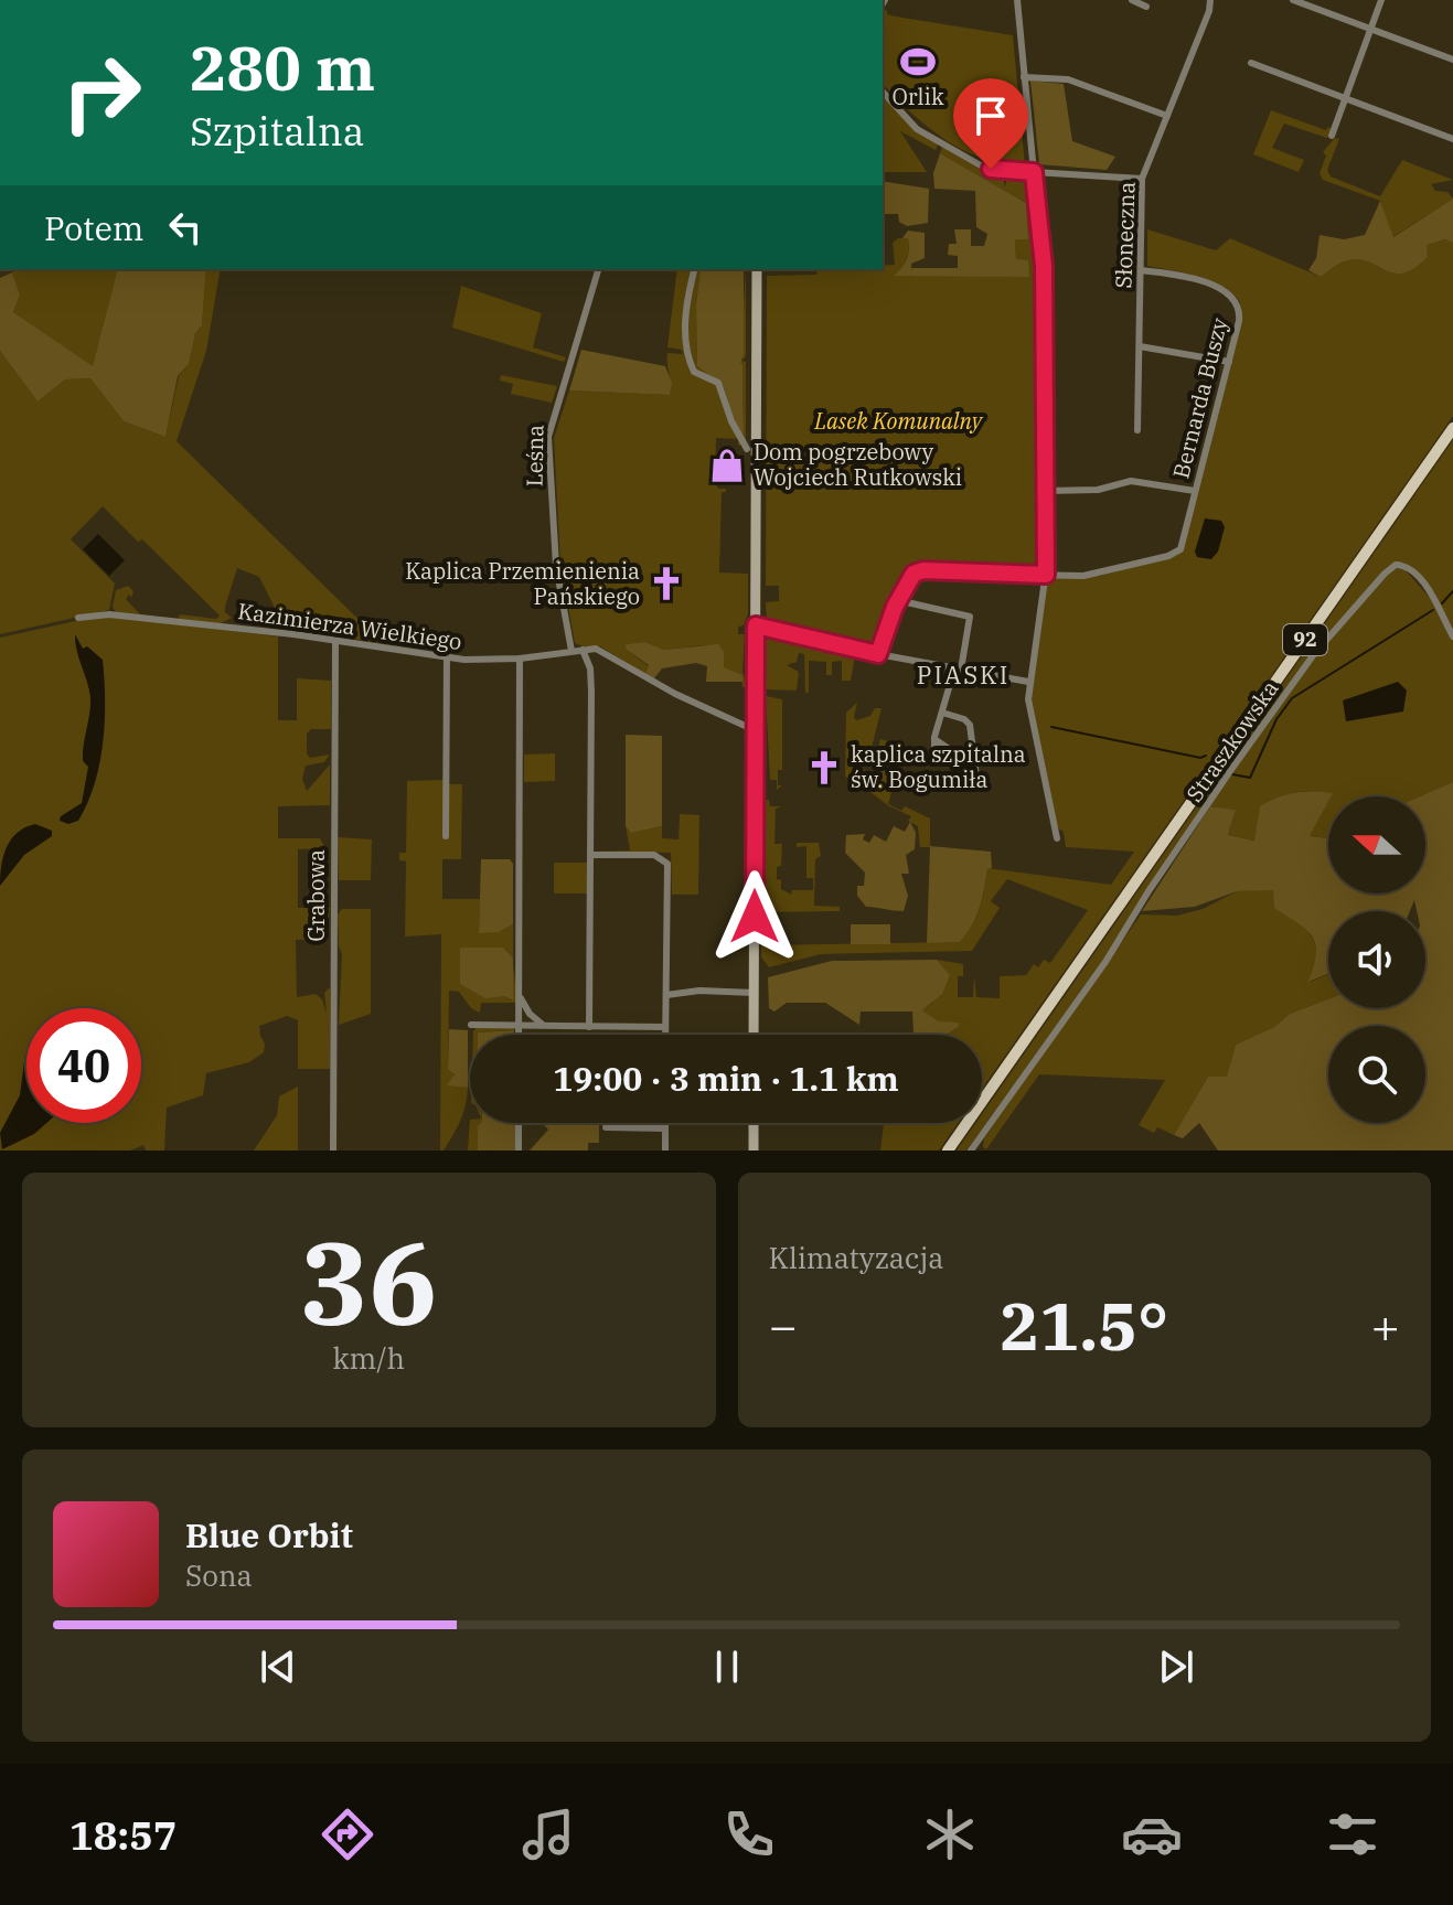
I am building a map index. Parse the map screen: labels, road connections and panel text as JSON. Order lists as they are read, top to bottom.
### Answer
{
  "streets": {
    "main road": ["92"],
    "street": [
      "Słoneczna",
      "Bernarda Buszy",
      "Leśna",
      "Kazimierza Wielkiego",
      "Straszkowska",
      "Grabowa"
    ]
  },
  "crossings": [
    ["Słoneczna", "Bernarda Buszy"],
    ["Leśna", "Kazimierza Wielkiego"],
    ["Kazimierza Wielkiego", "Grabowa"]
  ],
  "districts": ["PIASKI"],
  "parks": ["Lasek Komunalny"],
  "places": {
    "sports": ["Orlik"],
    "shop": ["Dom pogrzebowy Wojciech Rutkowski"],
    "church": ["Kaplica Przemienienia Pańskiego", "kaplica szpitalna św. Bogumiła"]
  },
  "north": "left",
  "page": {
    "turn": ["280 m", "Szpitalna"],
    "then": "Potem",
    "limit": "40",
    "trip": "19:00 · 3 min · 1.1 km",
    "tile": [
      ["36", "km/h"],
      "Klimatyzacja"
    ],
    "heat": ["−", "21.5°", "+"],
    "song": ["Blue Orbit", "Sona"],
    "tabs": "18:57"
  }
}
